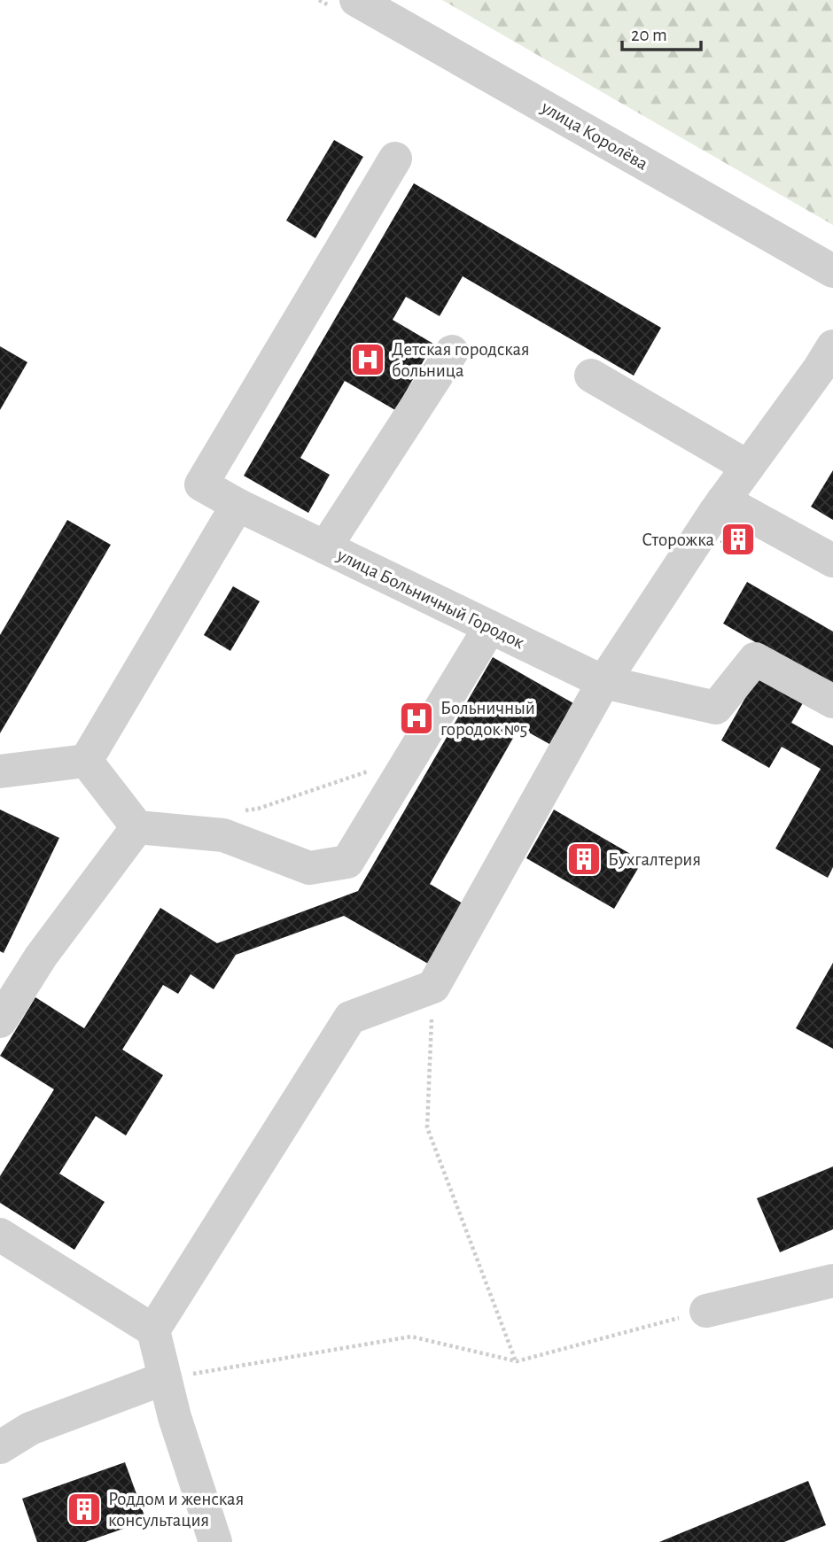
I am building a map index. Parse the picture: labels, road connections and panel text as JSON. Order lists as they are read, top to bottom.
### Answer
{
  "streets": {
    "street": ["улица Королёва", "улица Больничный Городок"]
  },
  "places": {
    "hospital": ["Детская городская больница", "Больничный городок №5"],
    "building": ["Сторожка", "Бухгалтерия", "Роддом и женская консультация"]
  },
  "scale_bar": "20 m"
}
